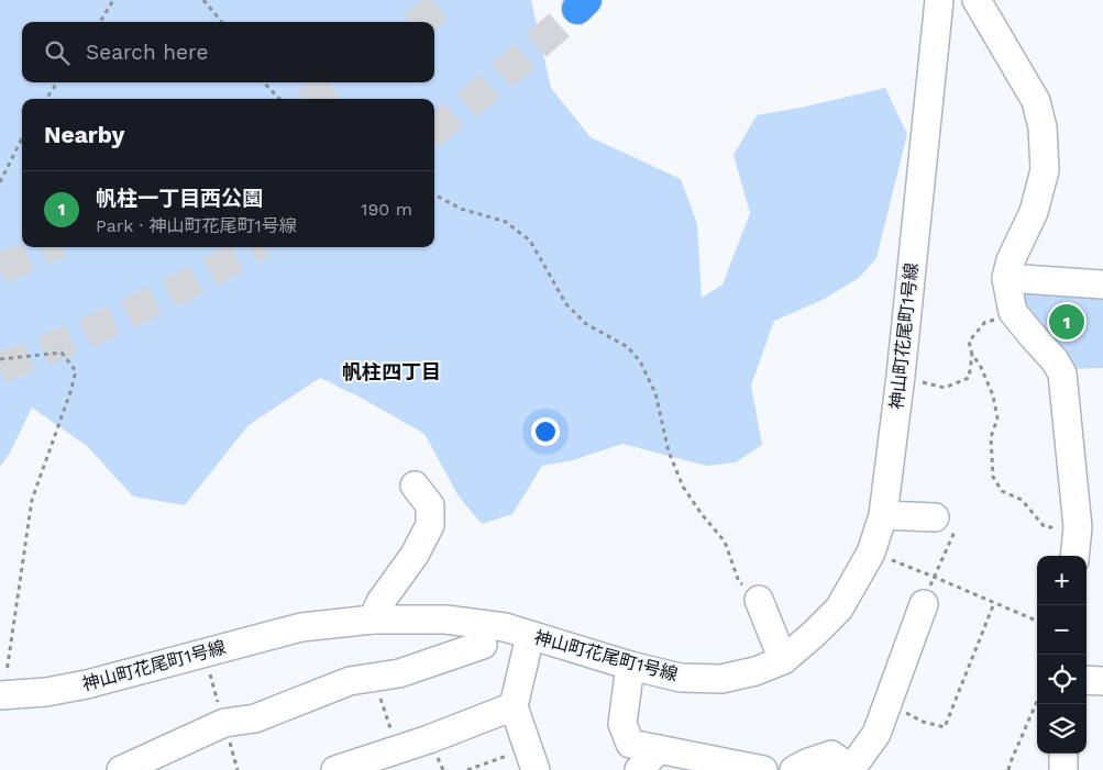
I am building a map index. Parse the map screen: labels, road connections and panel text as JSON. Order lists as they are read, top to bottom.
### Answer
{
  "streets": {
    "street": ["神山町花尾町1号線"]
  },
  "districts": ["帆柱四丁目"],
  "page": {
    "search": "Search here",
    "heading": "Nearby",
    "list": [
      {
        "mark": "1",
        "name": "帆柱一丁目西公園",
        "note": "Park · 神山町花尾町1号線",
        "value": "190 m"
      }
    ],
    "pins": "1",
    "map_buttons": ["+", "−"]
  }
}
